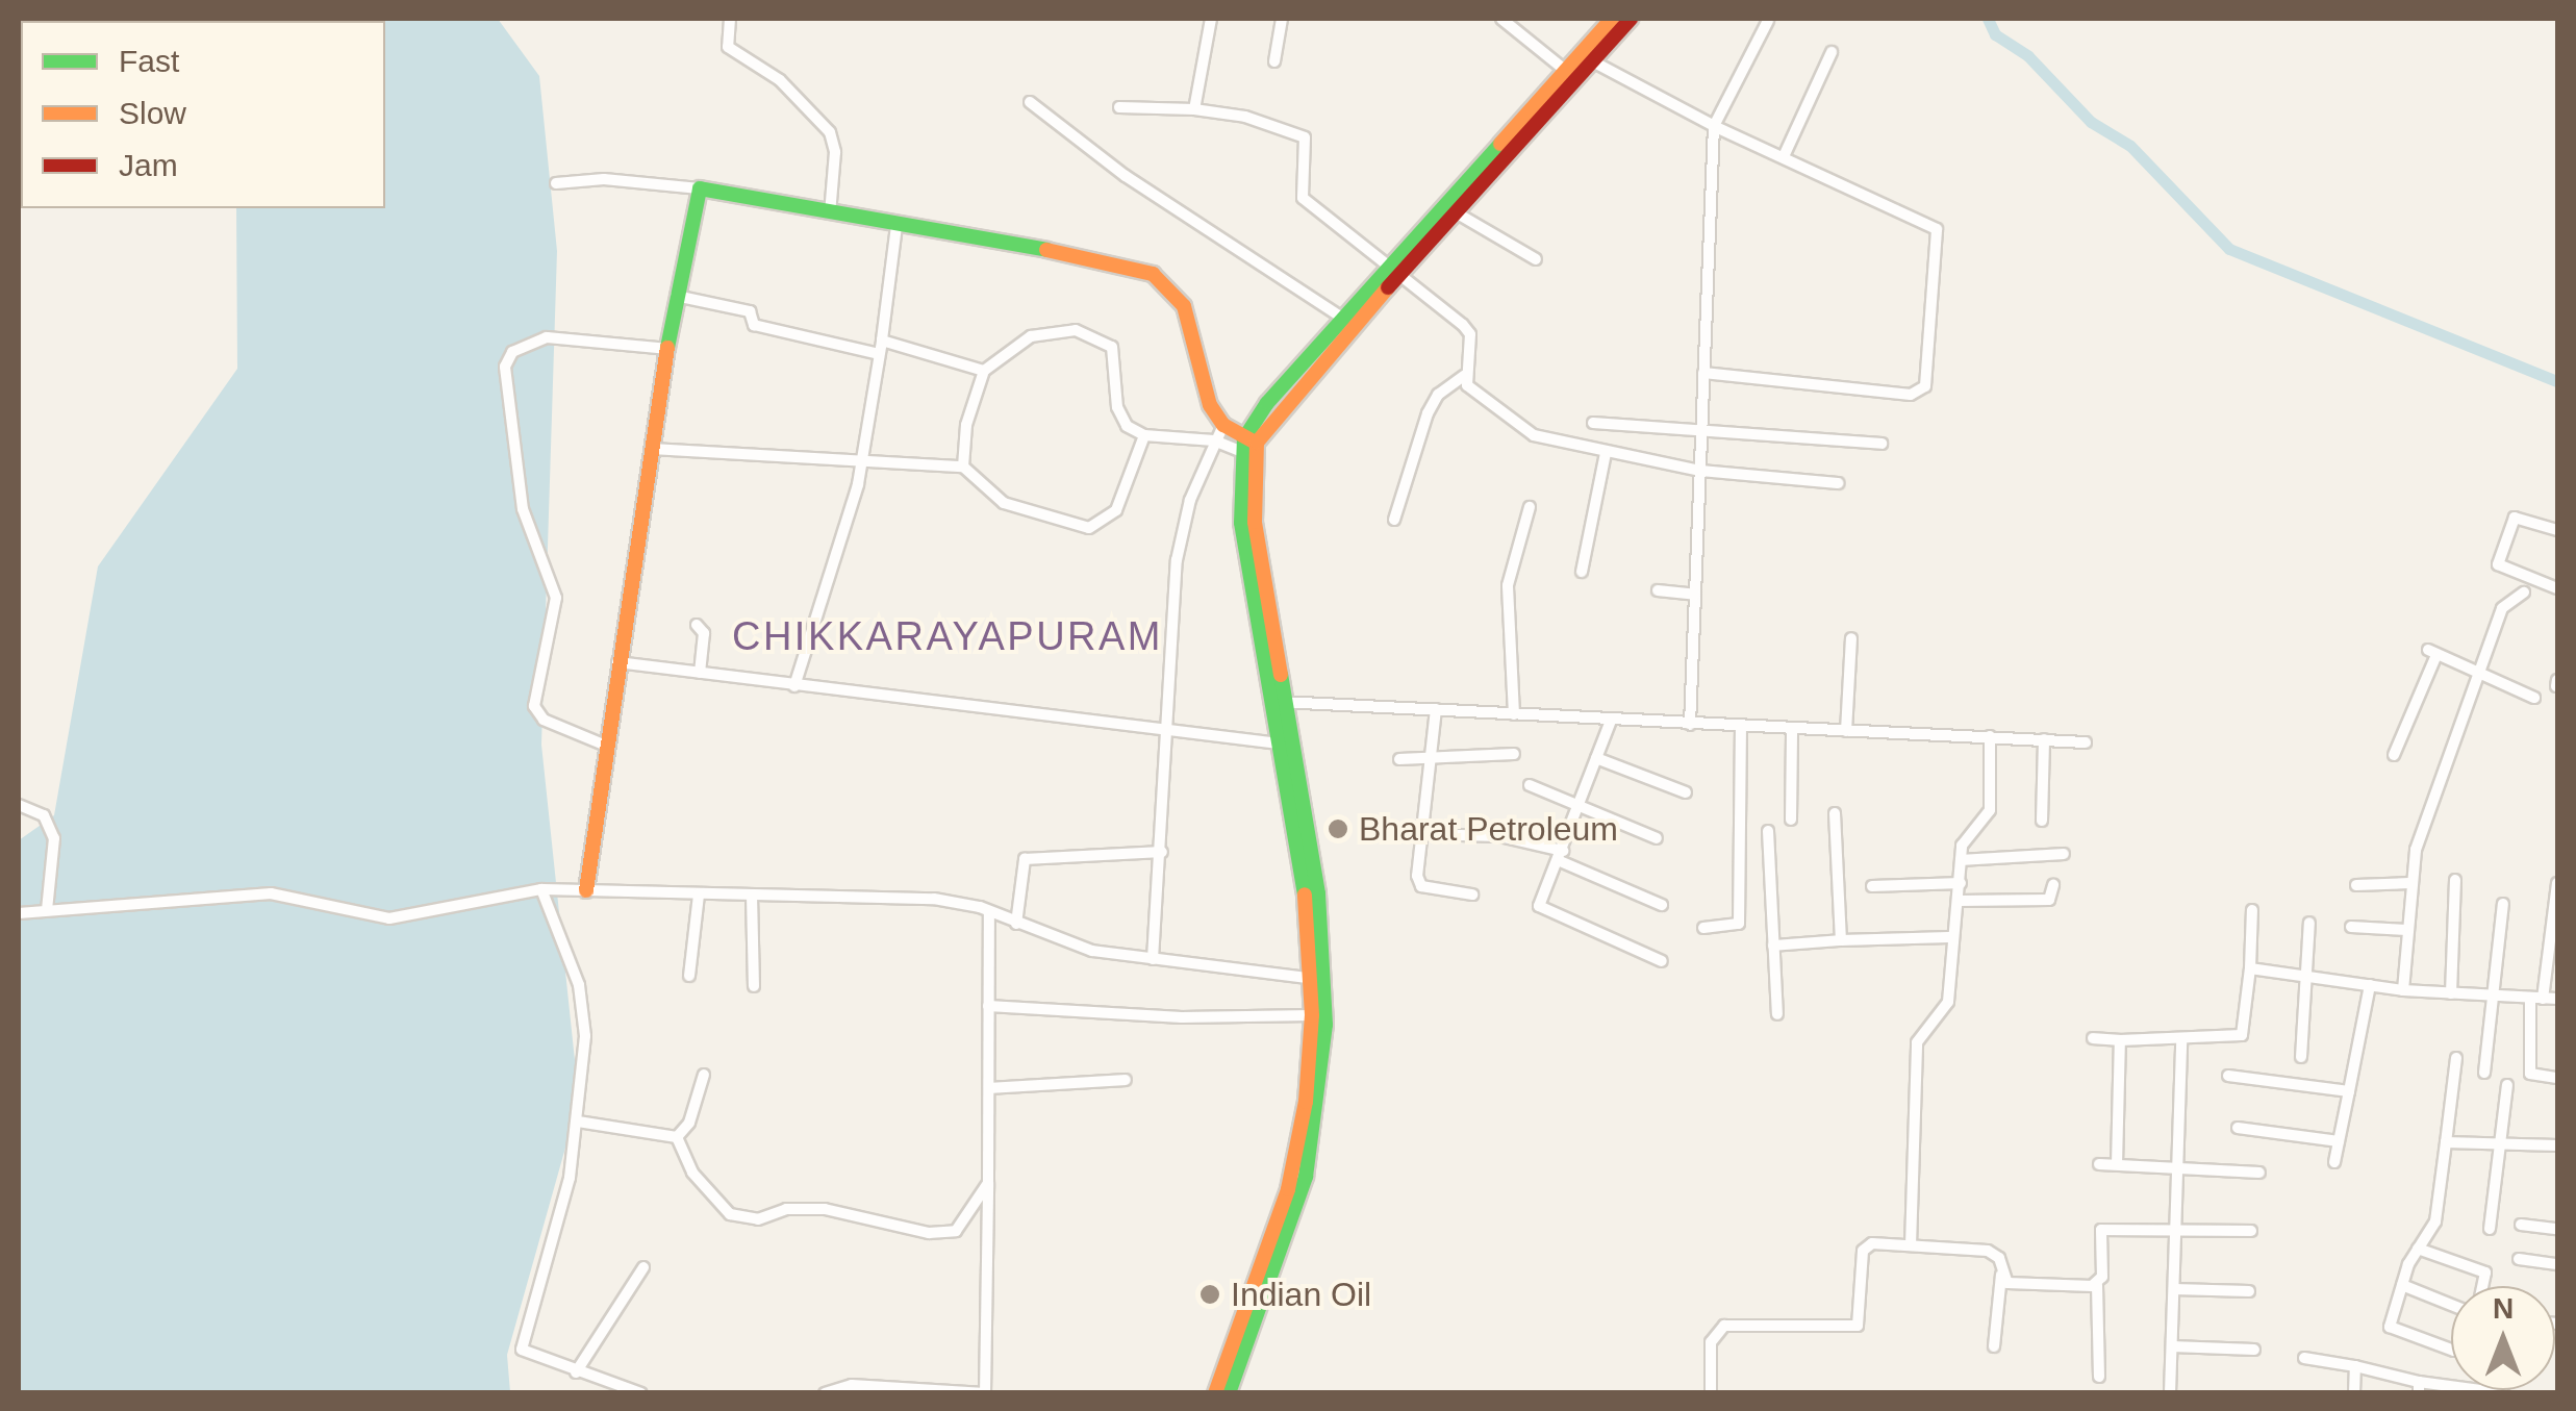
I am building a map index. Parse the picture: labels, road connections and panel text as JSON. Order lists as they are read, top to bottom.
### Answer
{
  "districts": ["CHIKKARAYAPURAM"],
  "places": ["Bharat Petroleum", "Indian Oil"],
  "legend": ["Fast", "Slow", "Jam"],
  "north": "top"
}
